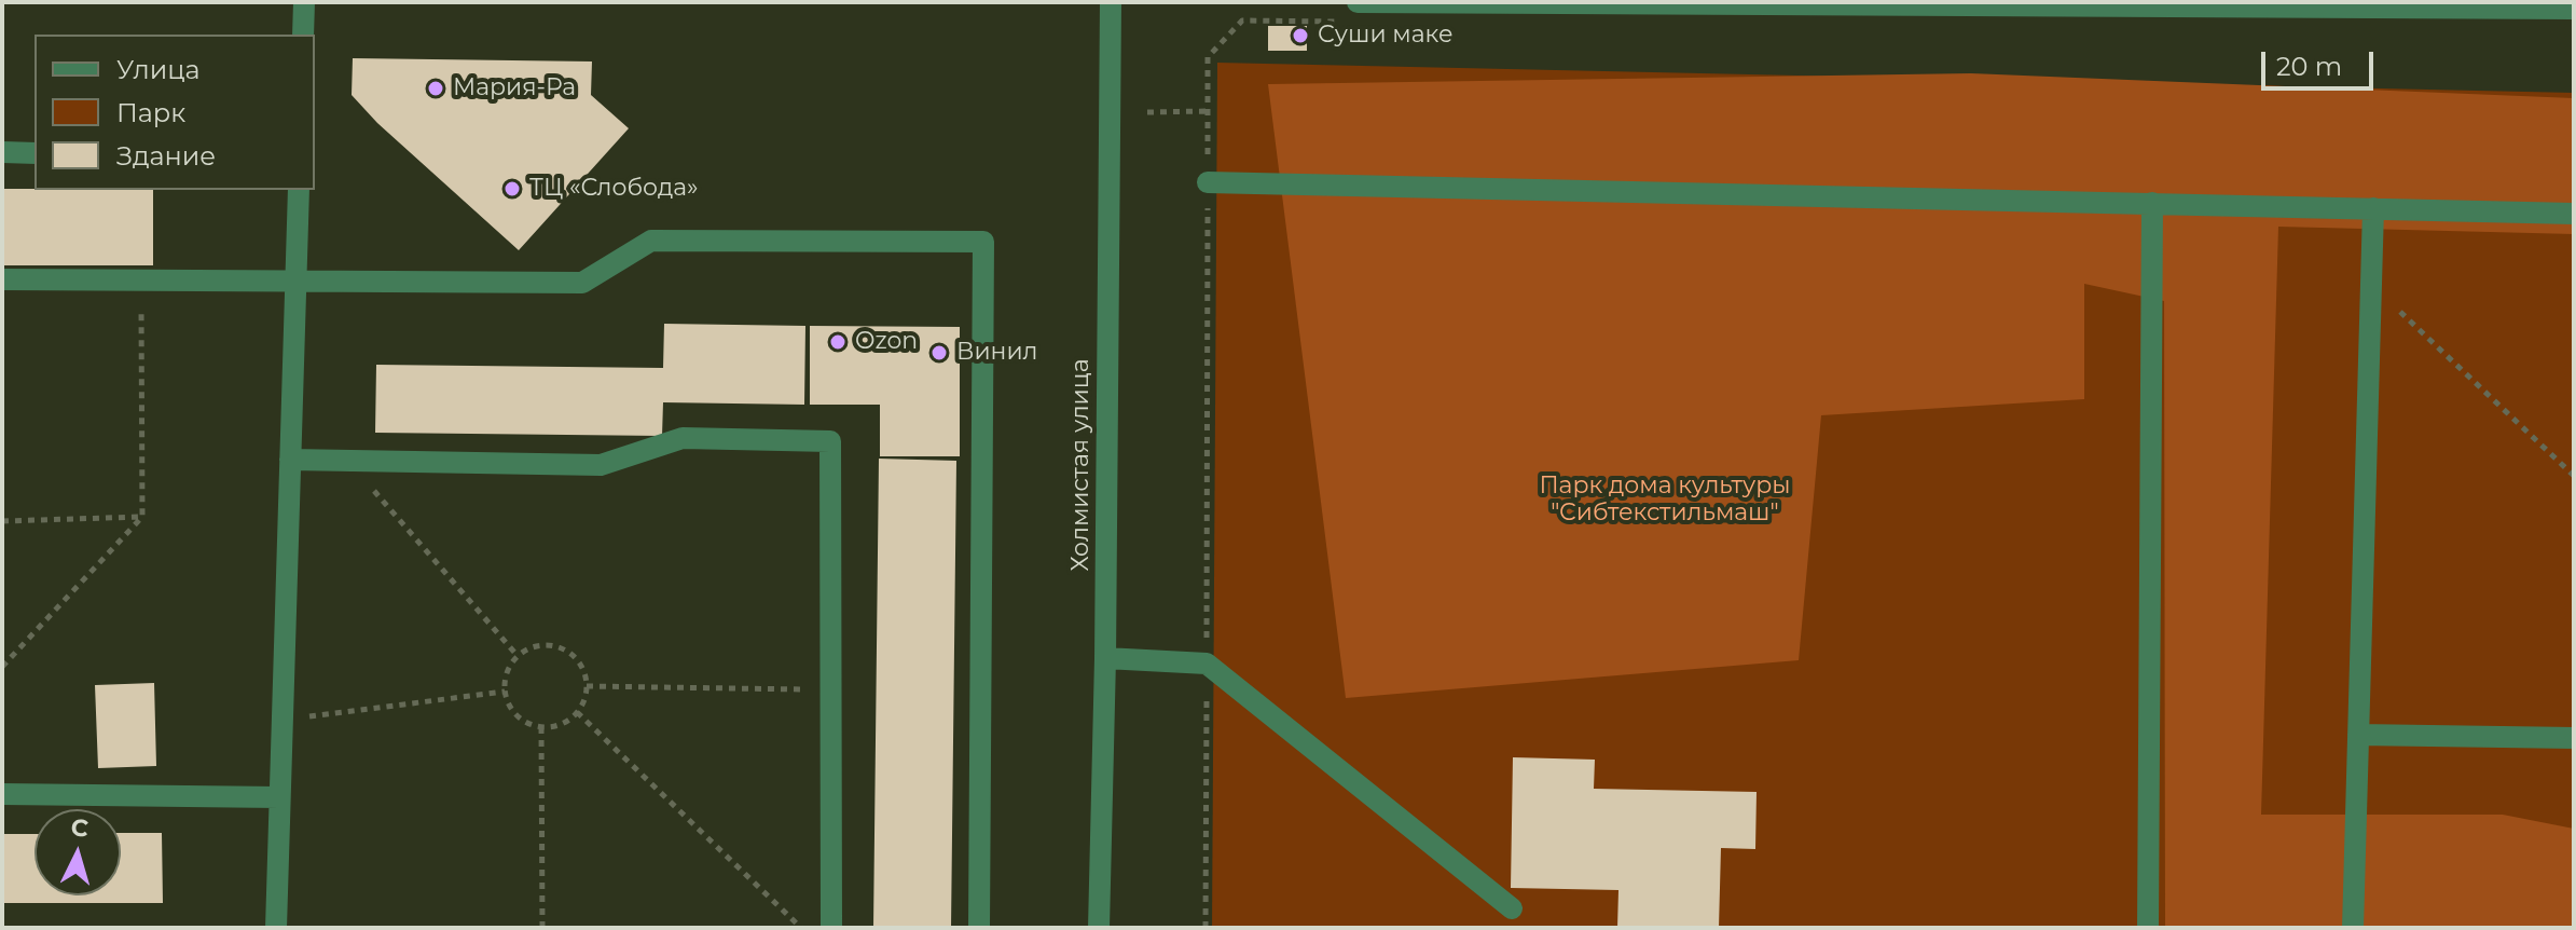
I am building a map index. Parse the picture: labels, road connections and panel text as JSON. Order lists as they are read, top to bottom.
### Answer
{
  "streets": {
    "street": ["Холмистая улица"]
  },
  "parks": ["Парк дома культуры \"Сибтекстильмаш\""],
  "places": [
    "Суши маке",
    "Мария-Ра",
    "ТЦ «Слобода»",
    "Ozon",
    "Винил"
  ],
  "legend": ["Улица", "Парк", "Здание"],
  "scale_bar": "20 m",
  "north": "top"
}
